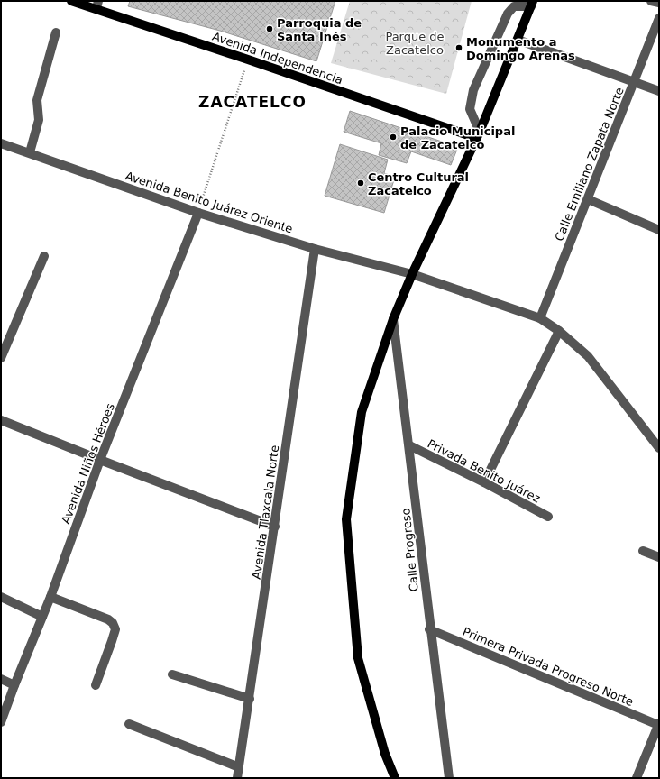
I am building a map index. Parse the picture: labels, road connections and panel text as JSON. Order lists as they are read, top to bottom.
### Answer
{
  "streets": {
    "main road": ["Avenida Independencia"],
    "street": [
      "Calle Emiliano Zapata Norte",
      "Avenida Benito Juárez Oriente",
      "Avenida Niños Héroes",
      "Privada Benito Juárez",
      "Avenida Tlaxcala Norte",
      "Calle Progreso",
      "Primera Privada Progreso Norte"
    ]
  },
  "crossings": [
    ["Calle Emiliano Zapata Norte", "Avenida Benito Juárez Oriente"],
    ["Avenida Benito Juárez Oriente", "Avenida Niños Héroes"],
    ["Avenida Benito Juárez Oriente", "Avenida Tlaxcala Norte"],
    ["Privada Benito Juárez", "Calle Progreso"],
    ["Calle Progreso", "Primera Privada Progreso Norte"]
  ],
  "districts": ["ZACATELCO"],
  "parks": ["Parque de Zacatelco"],
  "places": [
    "Parroquia de Santa Inés",
    "Monumento a Domingo Arenas",
    "Palacio Municipal de Zacatelco",
    "Centro Cultural Zacatelco"
  ]
}
